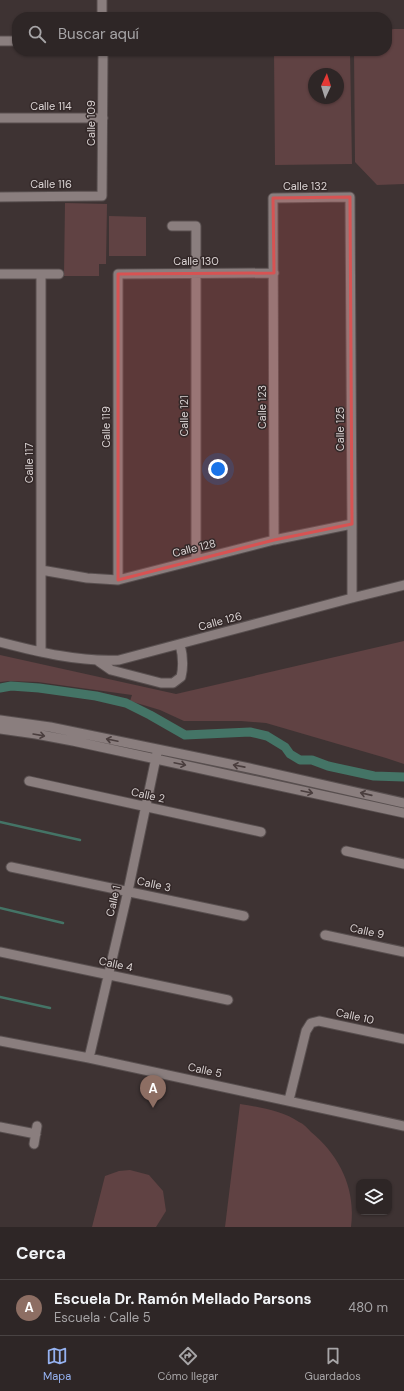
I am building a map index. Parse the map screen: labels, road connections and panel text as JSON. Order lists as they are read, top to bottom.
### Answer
{
  "streets": {
    "street": [
      "Calle 114",
      "Calle 109",
      "Calle 116",
      "Calle 132",
      "Calle 130",
      "Calle 123",
      "Calle 121",
      "Calle 119",
      "Calle 125",
      "Calle 117",
      "Calle 128",
      "Calle 126",
      "Calle 2",
      "Calle 3",
      "Calle 1",
      "Calle 9",
      "Calle 4",
      "Calle 10",
      "Calle 5"
    ]
  },
  "crossings": [
    ["Calle 114", "Calle 109"],
    ["Calle 109", "Calle 116"],
    ["Calle 132", "Calle 130"],
    ["Calle 132", "Calle 123"],
    ["Calle 132", "Calle 125"],
    ["Calle 130", "Calle 123"],
    ["Calle 130", "Calle 121"],
    ["Calle 130", "Calle 119"],
    ["Calle 123", "Calle 128"],
    ["Calle 121", "Calle 128"],
    ["Calle 119", "Calle 128"],
    ["Calle 125", "Calle 128"],
    ["Calle 125", "Calle 126"],
    ["Calle 117", "Calle 128"],
    ["Calle 117", "Calle 126"],
    ["Calle 2", "Calle 1"],
    ["Calle 3", "Calle 1"],
    ["Calle 1", "Calle 4"],
    ["Calle 1", "Calle 5"],
    ["Calle 10", "Calle 5"]
  ],
  "north": "top",
  "page": {
    "search": "Buscar aquí",
    "pins": "A",
    "heading": "Cerca",
    "list": [
      {
        "mark": "A",
        "name": "Escuela Dr. Ramón Mellado Parsons",
        "note": "Escuela · Calle 5",
        "value": "480 m"
      }
    ],
    "nav": ["Mapa", "Cómo llegar", "Guardados"]
  }
}
